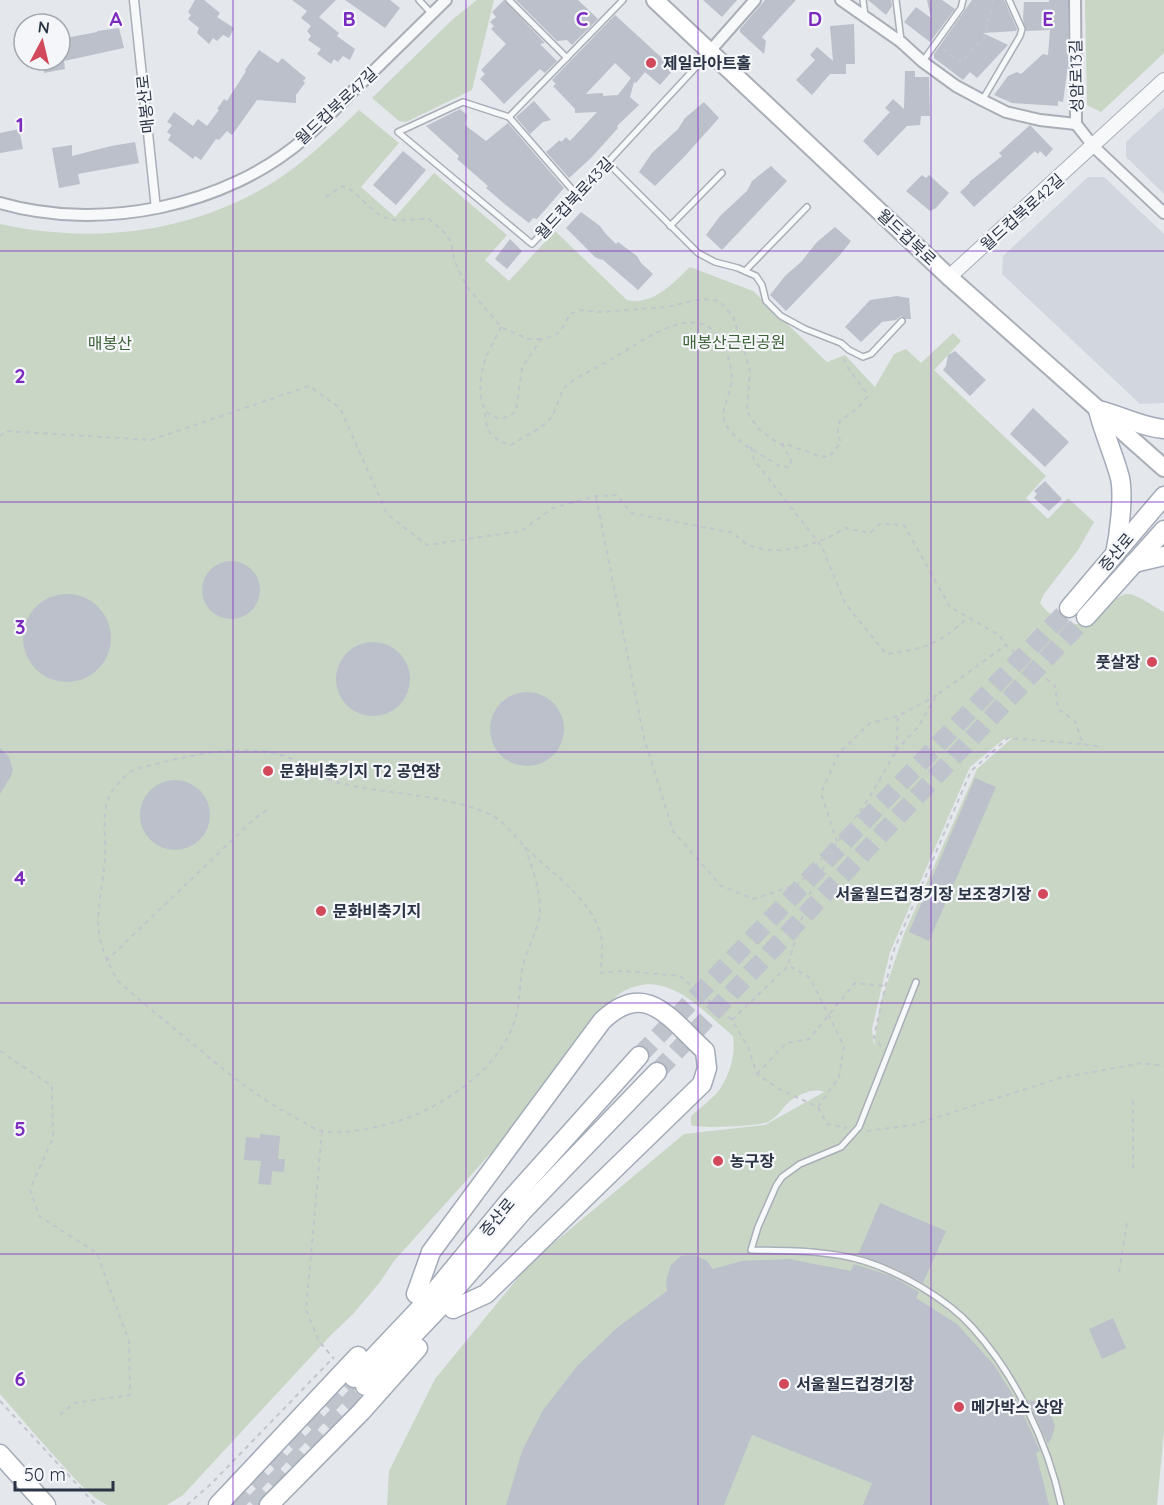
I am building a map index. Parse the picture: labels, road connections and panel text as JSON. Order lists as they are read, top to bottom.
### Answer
{
  "streets": {
    "main road": ["월드컵북로", "증산로"],
    "street": [
      "성암로13길",
      "매봉산로",
      "월드컵북로47길",
      "월드컵북로42길"
    ],
    "lane": ["월드컵북로43길"]
  },
  "crossings": [
    ["성암로13길", "월드컵북로42길"],
    ["매봉산로", "월드컵북로47길"],
    ["월드컵북로43길", "월드컵북로"],
    ["월드컵북로42길", "월드컵북로"]
  ],
  "parks": ["매봉산근린공원", "매봉산"],
  "places": [
    "제일라아트홀",
    "풋살장",
    "문화비축기지 T2 공연장",
    "서울월드컵경기장 보조경기장",
    "문화비축기지",
    "농구장",
    "서울월드컵경기장",
    "메가박스 상암"
  ],
  "scale_bar": "50 m",
  "north": "top",
  "grid": {
    "columns": [
      "A",
      "B",
      "C",
      "D",
      "E"
    ],
    "rows": [
      "1",
      "2",
      "3",
      "4",
      "5",
      "6"
    ]
  }
}
